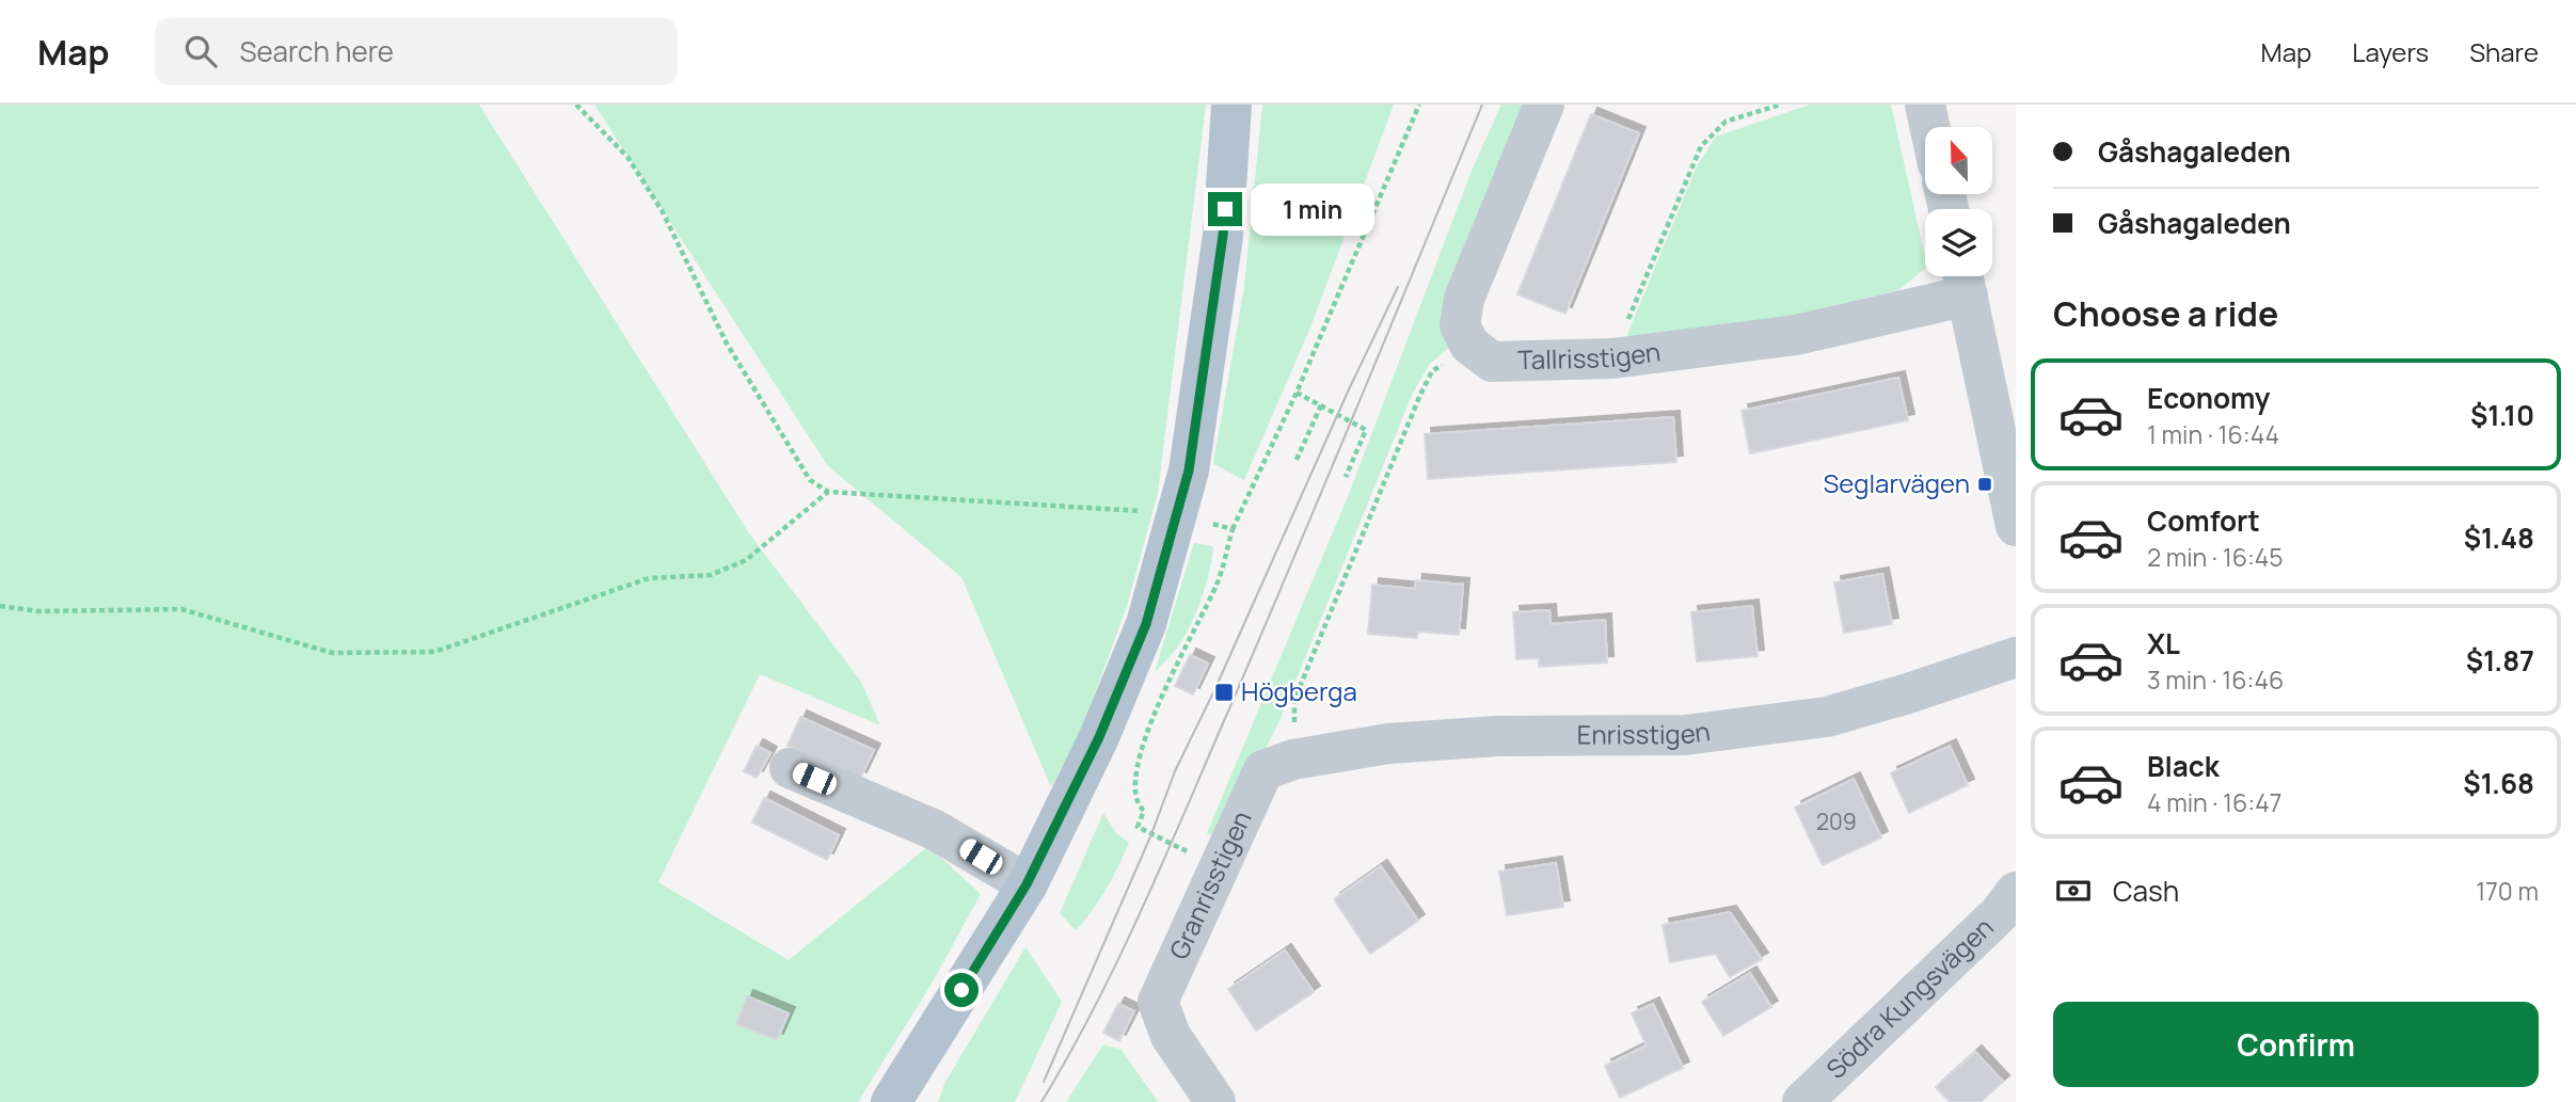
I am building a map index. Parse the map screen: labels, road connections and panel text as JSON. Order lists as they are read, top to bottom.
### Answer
{
  "streets": {
    "street": [
      "Tallrisstigen",
      "Enrisstigen",
      "Granrisstigen",
      "Södra Kungsvägen"
    ]
  },
  "crossings": [
    ["Enrisstigen", "Granrisstigen"]
  ],
  "places": {
    "transit": ["Seglarvägen", "Högberga"]
  },
  "house_numbers": ["209"],
  "north": "top",
  "page": {
    "header": "Map",
    "search": "Search here",
    "nav": ["Map", "Layers", "Share"],
    "banner": ["Gåshagaleden", "Gåshagaleden"],
    "bubble": "1 min",
    "heading": "Choose a ride",
    "list": [
      {
        "name": "Economy",
        "note": "1 min · 16:44",
        "value": "$1.10"
      },
      {
        "name": "Comfort",
        "note": "2 min · 16:45",
        "value": "$1.48"
      },
      {
        "name": "XL",
        "note": "3 min · 16:46",
        "value": "$1.87"
      },
      {
        "name": "Black",
        "note": "4 min · 16:47",
        "value": "$1.68"
      }
    ],
    "pay": ["Cash", "170 m"],
    "buttons": "Confirm"
  }
}
